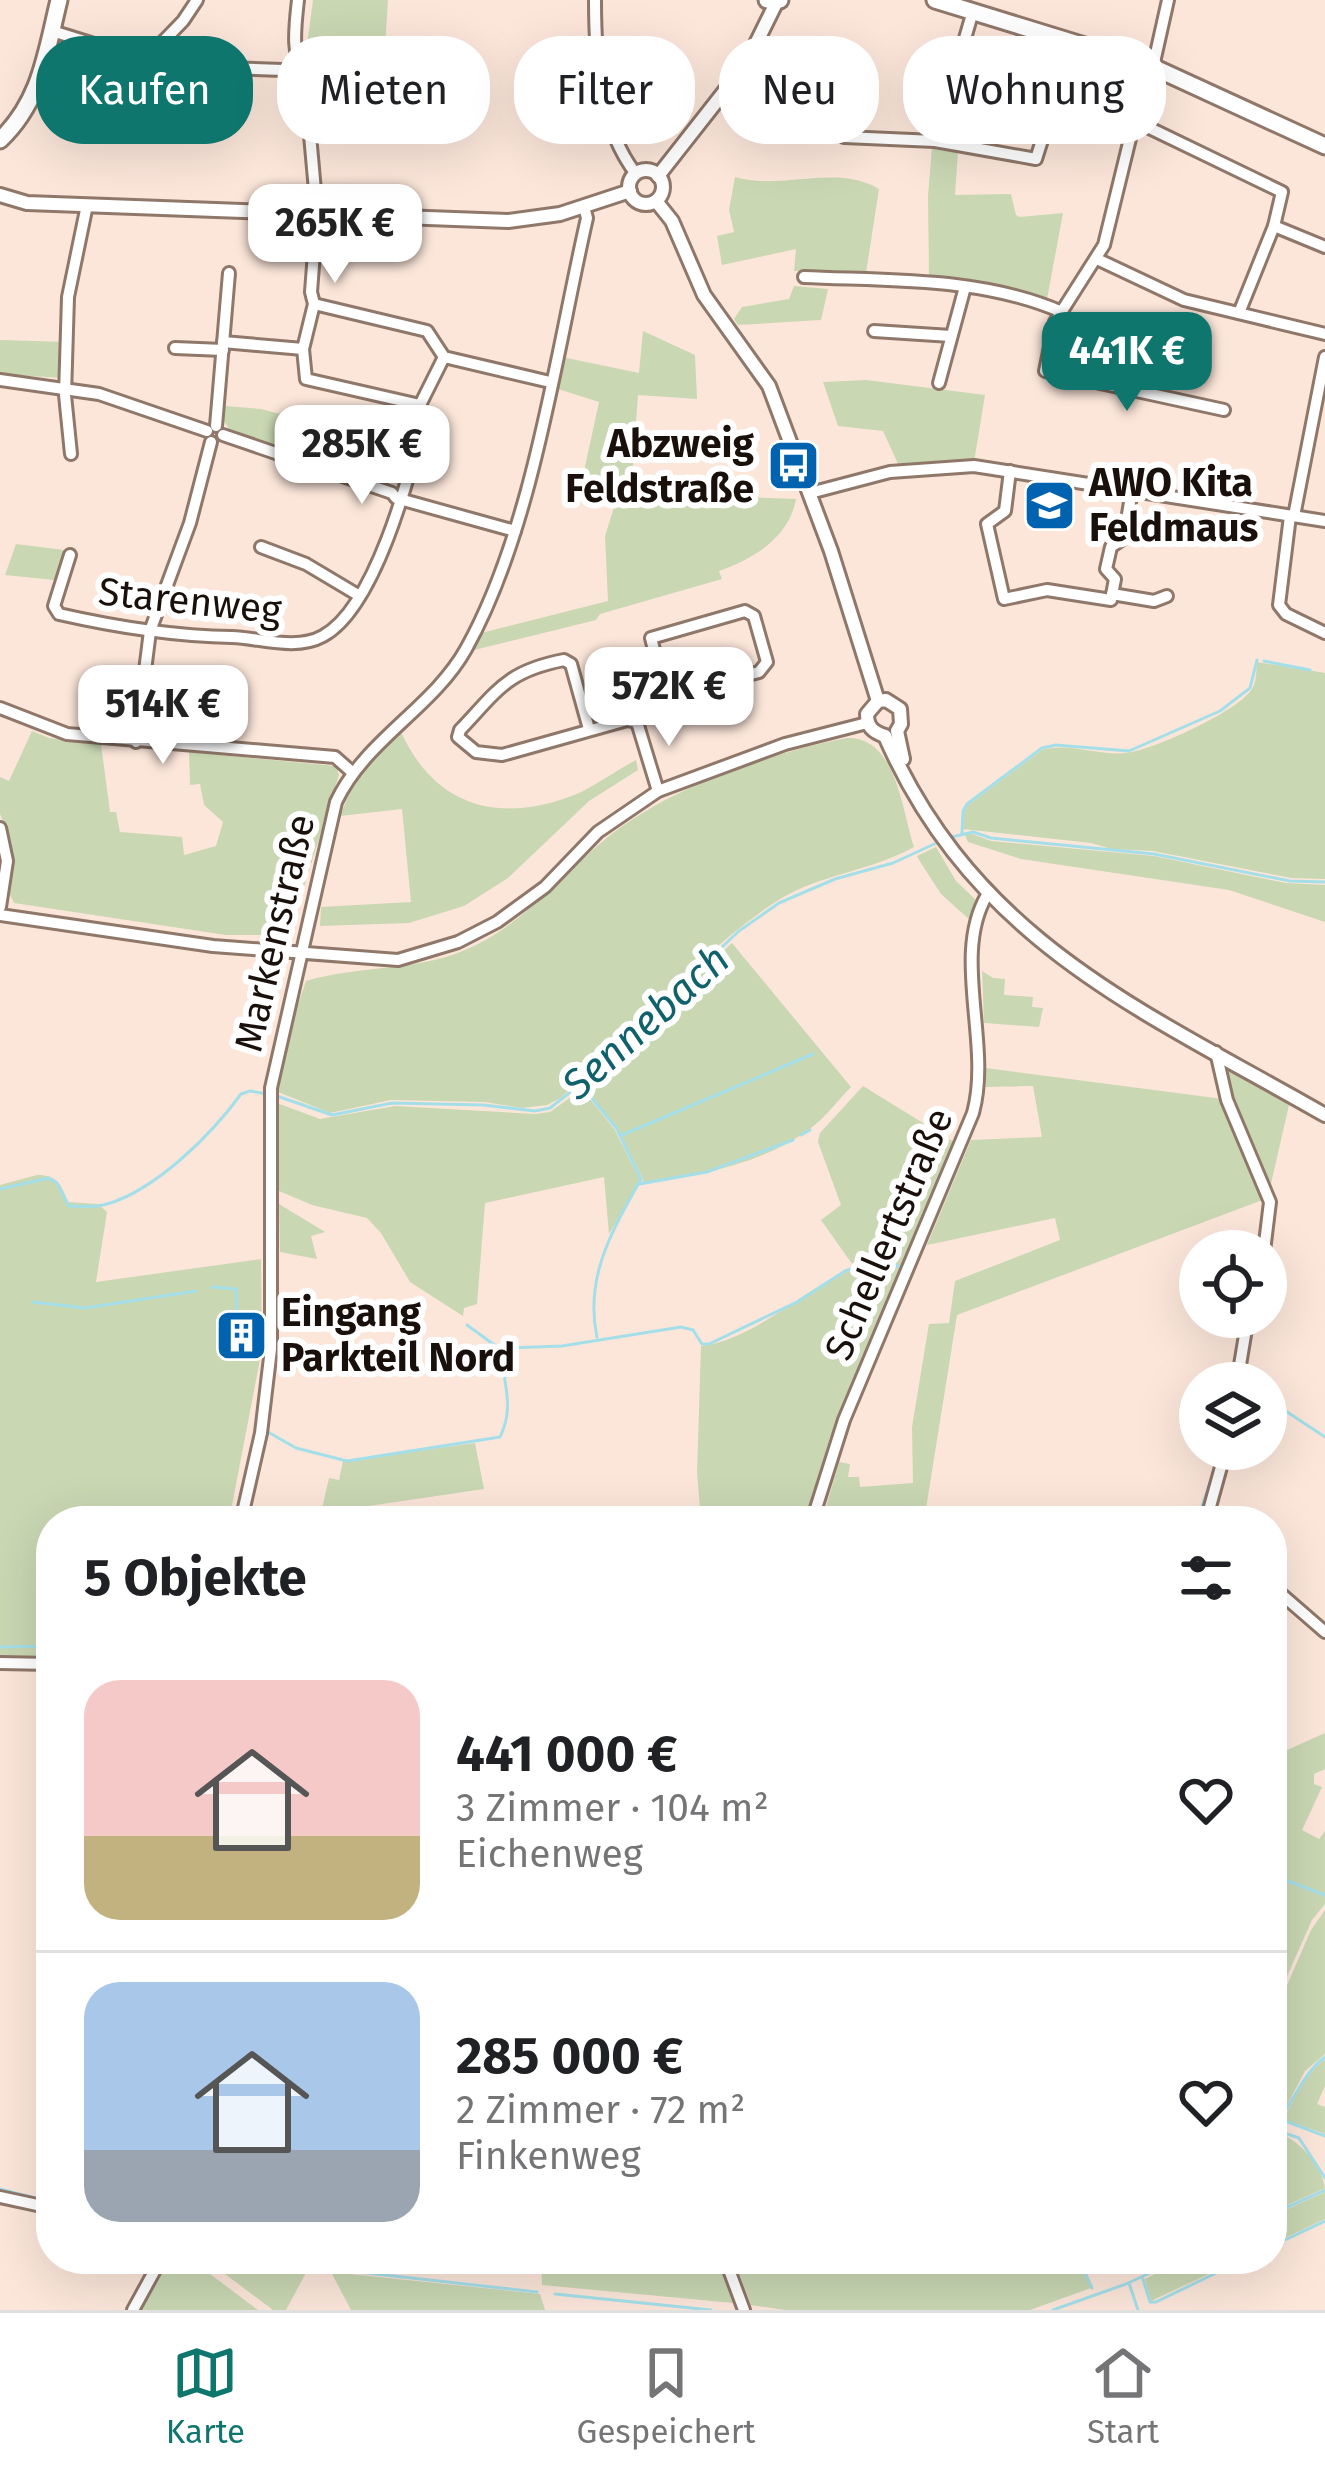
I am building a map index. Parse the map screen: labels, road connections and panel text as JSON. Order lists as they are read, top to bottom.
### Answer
{
  "streets": {
    "street": ["Starenweg", "Markenstraße", "Schellertstraße"]
  },
  "water": ["Sennebach"],
  "places": {
    "bus stop": ["Abzweig Feldstraße"],
    "school or university": ["AWO Kita Feldmaus"],
    "building": ["Eingang Parkteil Nord"]
  },
  "page": {
    "chip": [
      "Kaufen",
      "Mieten",
      "Filter",
      "Neu",
      "Wohnung"
    ],
    "price": [
      "265K €",
      "441K €",
      "285K €",
      "572K €",
      "514K €"
    ],
    "heading": "5 Objekte",
    "list": [
      {
        "name": "441 000 €",
        "note": "3 Zimmer · 104 m² · Eichenweg"
      },
      {
        "name": "285 000 €",
        "note": "2 Zimmer · 72 m² · Finkenweg"
      }
    ],
    "tabs": ["Karte", "Gespeichert", "Start"]
  }
}
